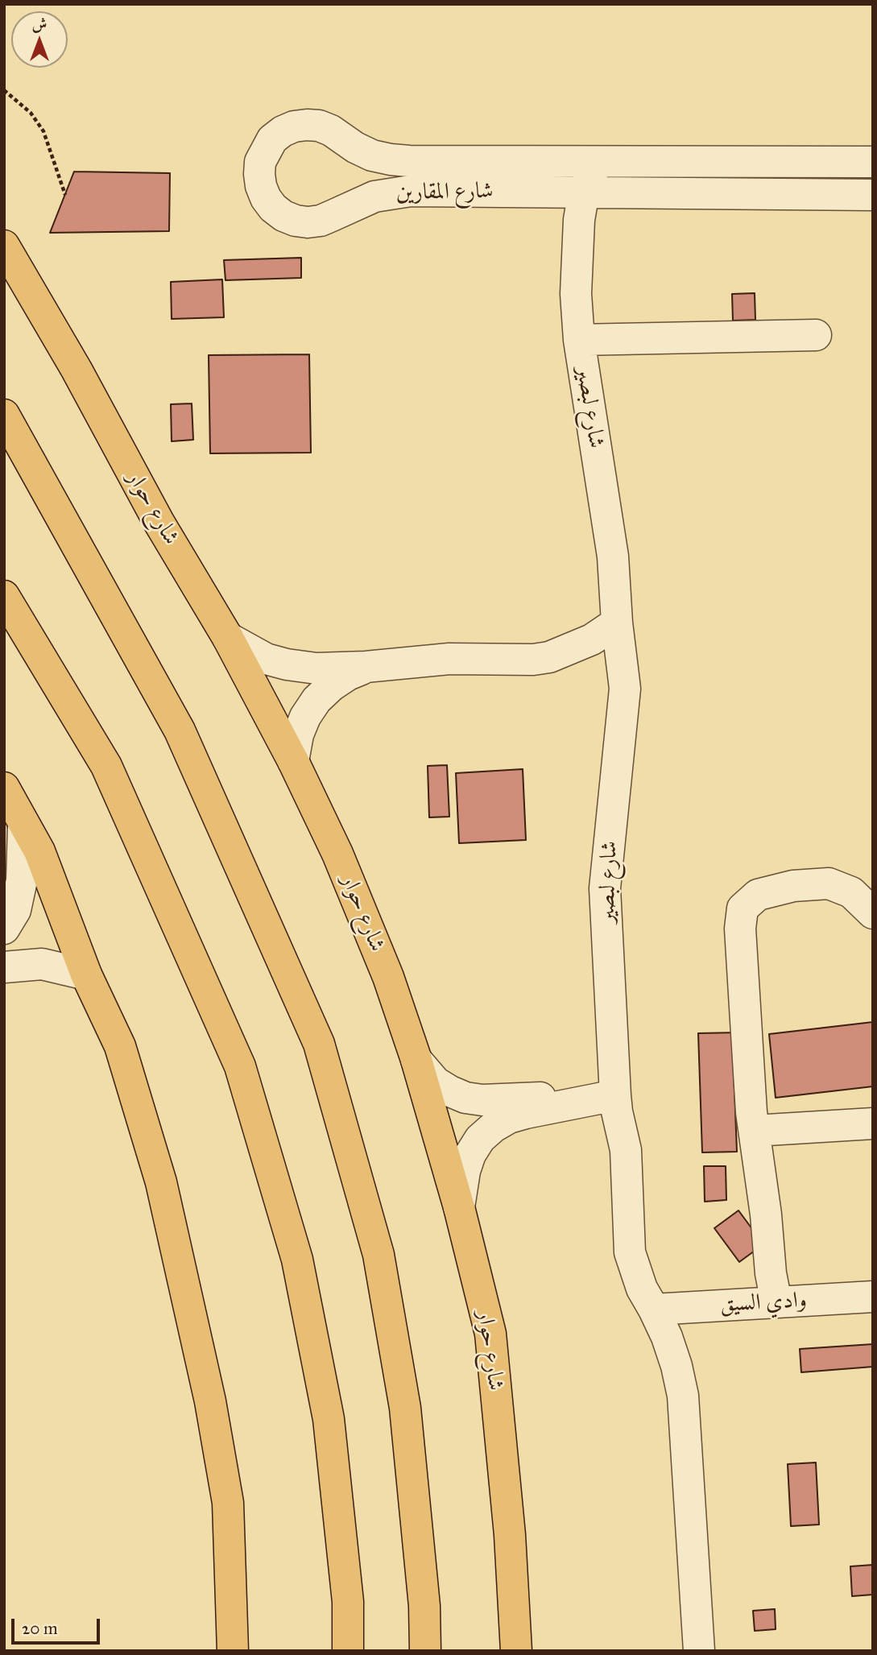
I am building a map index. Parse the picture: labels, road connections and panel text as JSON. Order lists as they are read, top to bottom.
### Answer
{
  "streets": {
    "main road": ["شارع حوار"],
    "street": ["شارع المقارين", "شارع لبصير", "وادي السيق"]
  },
  "crossings": [
    ["شارع المقارين", "شارع لبصير"],
    ["شارع لبصير", "وادي السيق"]
  ],
  "scale_bar": "20 m",
  "north": "top"
}
